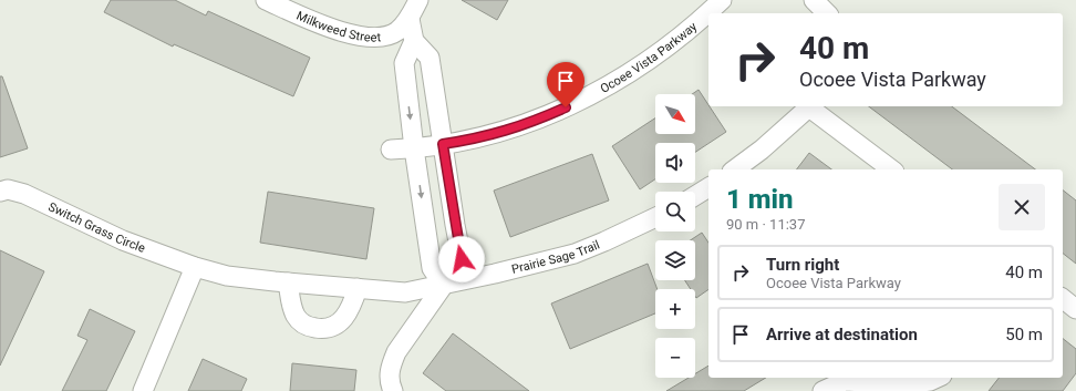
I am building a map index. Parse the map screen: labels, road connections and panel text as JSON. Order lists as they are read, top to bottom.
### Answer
{
  "streets": {
    "street": [
      "Milkweed Street",
      "Ocoee Vista Parkway",
      "Switch Grass Circle",
      "Prairie Sage Trail"
    ]
  },
  "crossings": [
    ["Switch Grass Circle", "Prairie Sage Trail"]
  ],
  "north": "bottom right",
  "page": {
    "turn": ["40 m", "Ocoee Vista Parkway"],
    "map_buttons": ["+", "−"],
    "heading": ["1 min", "90 m · 11:37"],
    "list": [
      {
        "name": "Turn right",
        "note": "Ocoee Vista Parkway",
        "value": "40 m"
      },
      {
        "name": "Arrive at destination",
        "value": "50 m"
      }
    ]
  }
}
